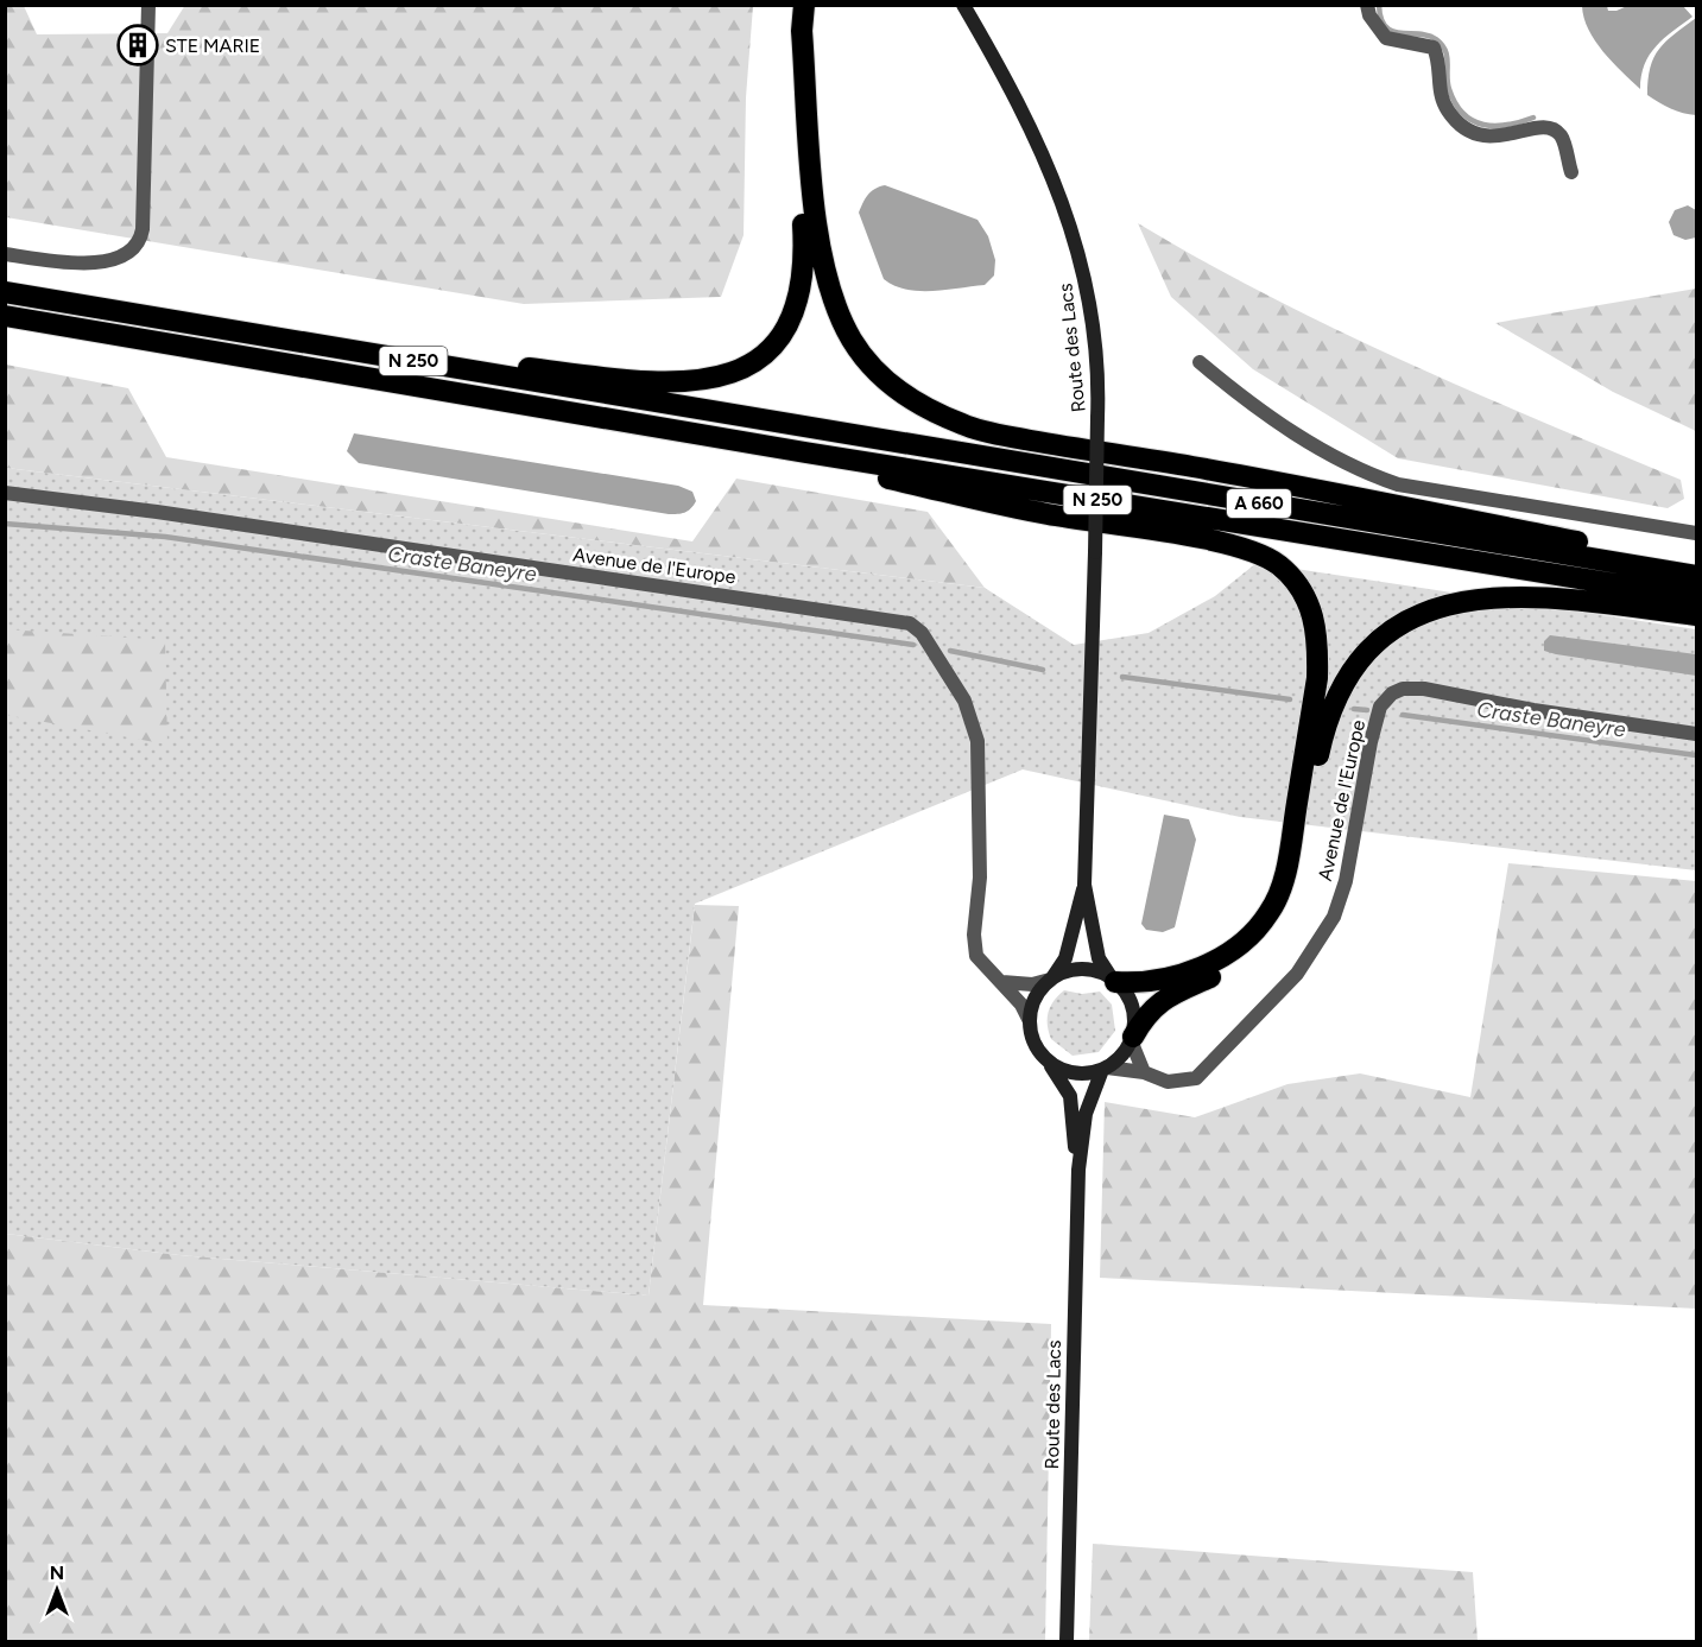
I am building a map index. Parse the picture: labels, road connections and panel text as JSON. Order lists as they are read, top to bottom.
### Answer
{
  "streets": {
    "highway": ["N 250", "A 660"],
    "main road": ["Route des Lacs"],
    "street": ["Avenue de l'Europe"]
  },
  "crossings": [
    ["Route des Lacs", "Avenue de l'Europe"],
    ["N 250", "A 660"]
  ],
  "water": ["Craste Baneyre"],
  "places": {
    "building": ["STE MARIE"]
  },
  "north": "top"
}
